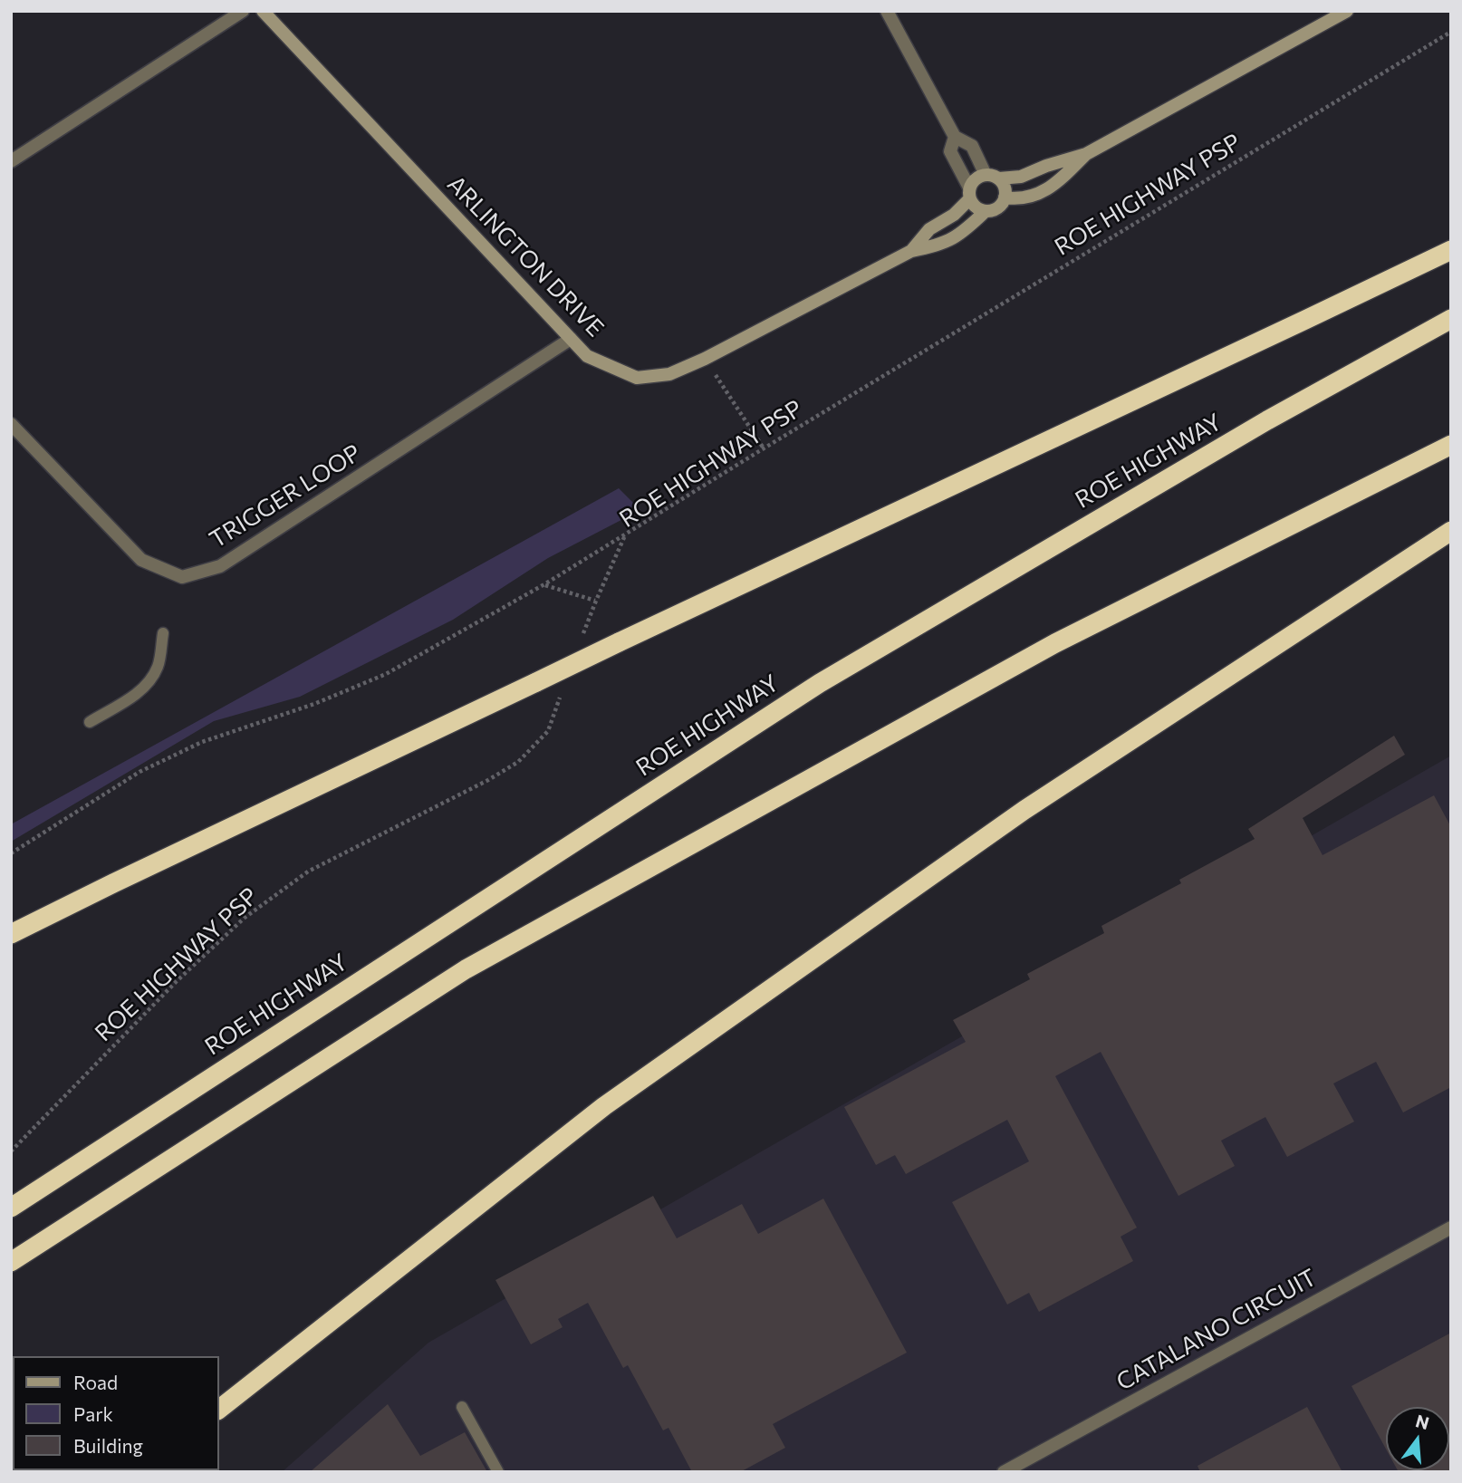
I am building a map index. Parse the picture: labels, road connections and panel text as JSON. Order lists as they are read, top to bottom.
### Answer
{
  "streets": {
    "highway": ["ROE HIGHWAY"],
    "street": ["ARLINGTON DRIVE", "TRIGGER LOOP", "CATALANO CIRCUIT"],
    "path": ["ROE HIGHWAY PSP"]
  },
  "crossings": [
    ["ARLINGTON DRIVE", "TRIGGER LOOP"]
  ],
  "legend": ["Road", "Park", "Building"],
  "north": "top"
}
